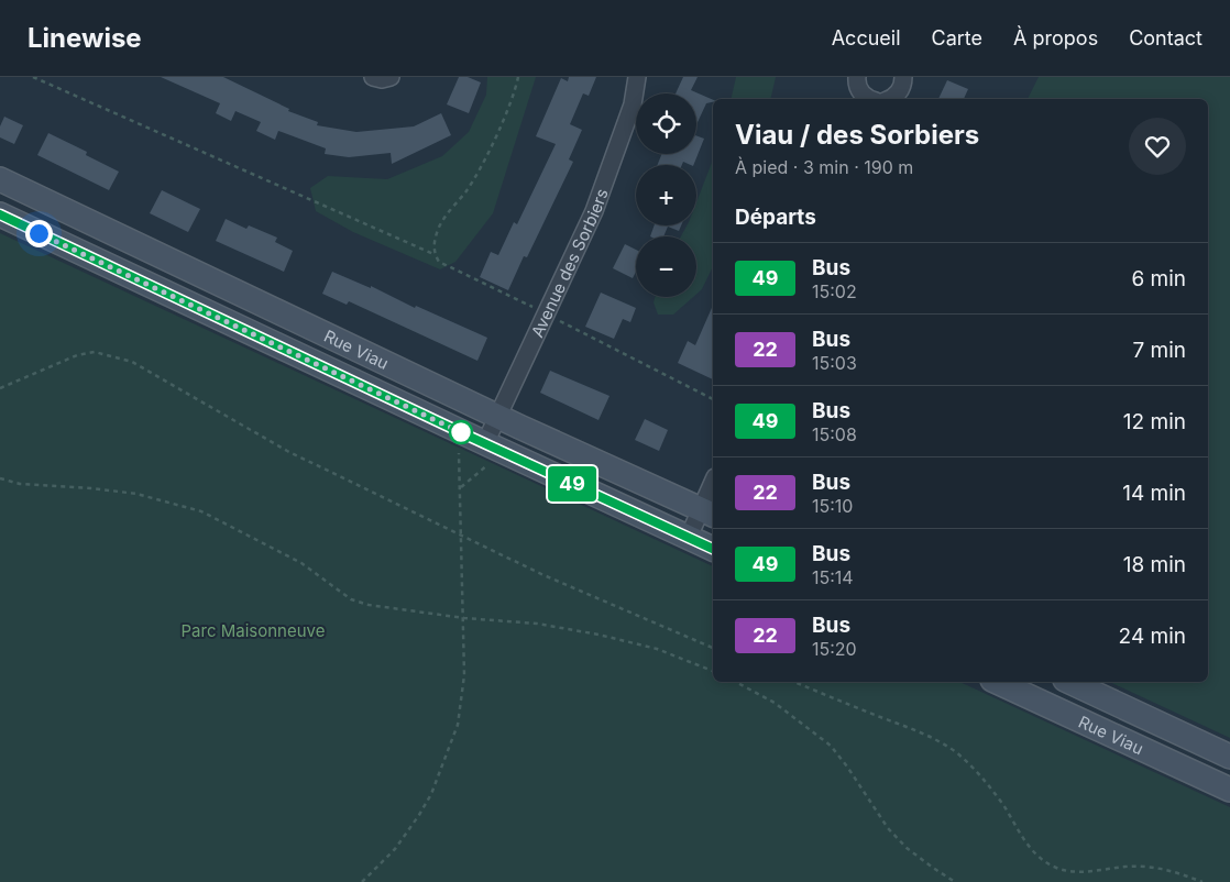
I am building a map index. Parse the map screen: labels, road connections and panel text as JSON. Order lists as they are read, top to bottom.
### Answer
{
  "streets": {
    "main road": ["Rue Viau"],
    "street": ["Avenue des Sorbiers"]
  },
  "crossings": [
    ["Avenue des Sorbiers", "Rue Viau"]
  ],
  "parks": ["Parc Maisonneuve"],
  "lines": ["bus line 49"],
  "page": {
    "header": "Linewise",
    "nav": [
      "Accueil",
      "Carte",
      "À propos",
      "Contact"
    ],
    "on_map": "49",
    "map_buttons": ["+", "−"],
    "heading": [
      ["Viau / des Sorbiers", "À pied · 3 min · 190 m"],
      "Départs"
    ],
    "list": [
      {
        "mark": "49",
        "name": "Bus",
        "note": "15:02",
        "value": "6 min"
      },
      {
        "mark": "22",
        "name": "Bus",
        "note": "15:03",
        "value": "7 min"
      },
      {
        "mark": "49",
        "name": "Bus",
        "note": "15:08",
        "value": "12 min"
      },
      {
        "mark": "22",
        "name": "Bus",
        "note": "15:10",
        "value": "14 min"
      },
      {
        "mark": "49",
        "name": "Bus",
        "note": "15:14",
        "value": "18 min"
      },
      {
        "mark": "22",
        "name": "Bus",
        "note": "15:20",
        "value": "24 min"
      }
    ]
  }
}
